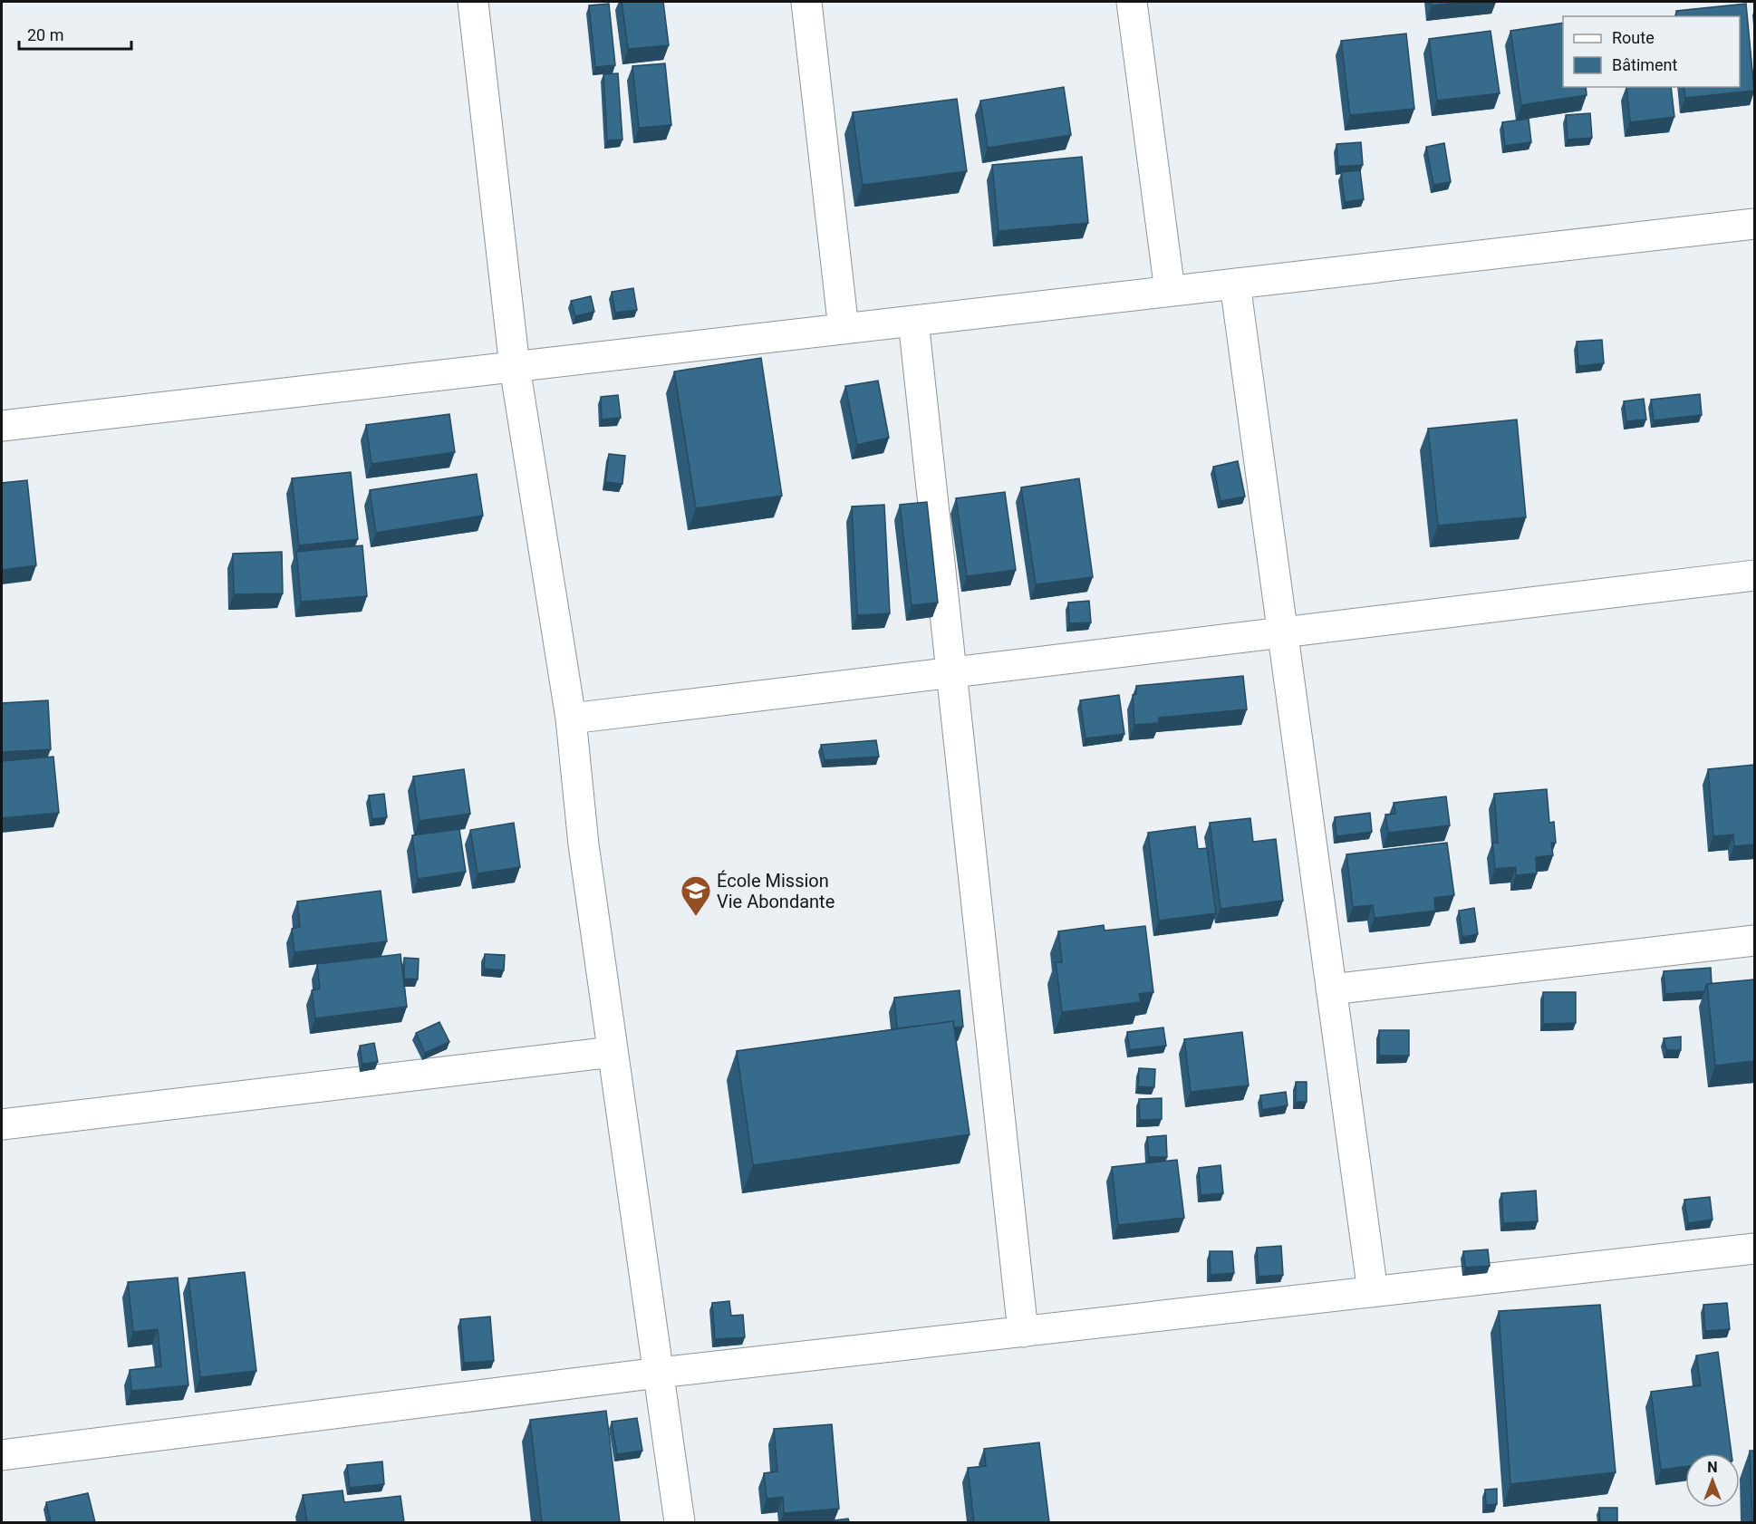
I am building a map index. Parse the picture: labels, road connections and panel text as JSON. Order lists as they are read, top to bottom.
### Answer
{
  "places": {
    "school or university": ["École Mission Vie Abondante"]
  },
  "legend": ["Route", "Bâtiment"],
  "scale_bar": "20 m",
  "north": "top"
}
